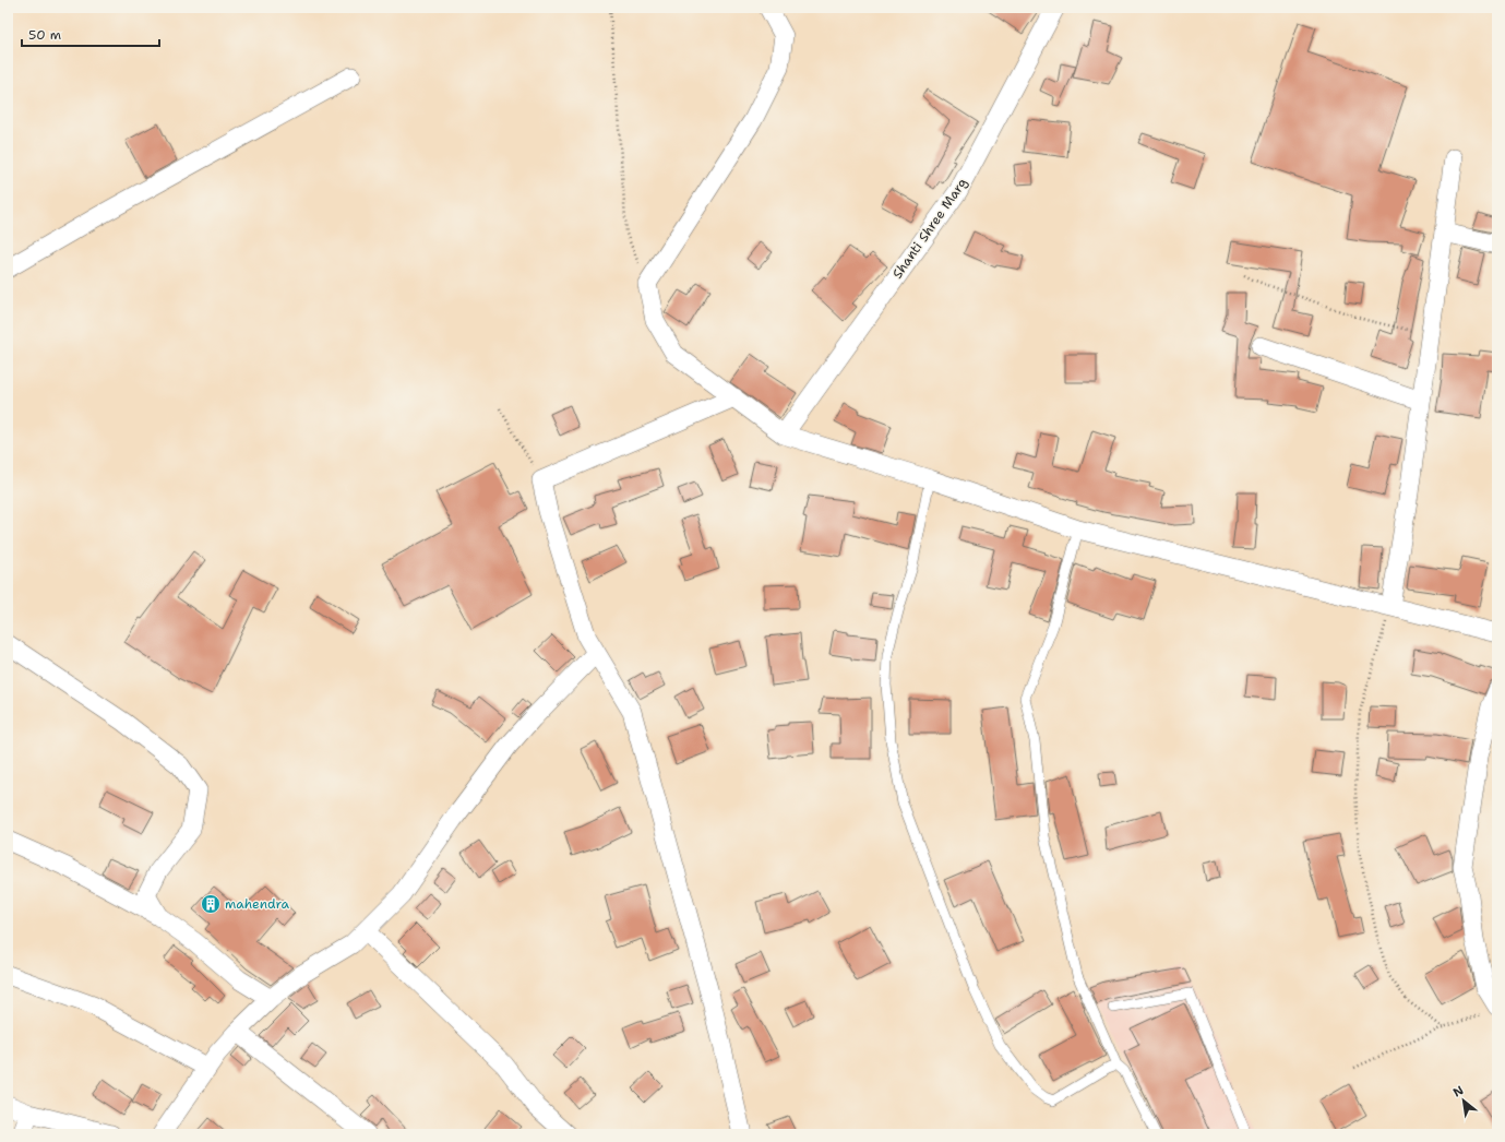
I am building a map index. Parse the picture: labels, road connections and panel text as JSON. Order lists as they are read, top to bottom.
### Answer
{
  "streets": {
    "street": ["Shanti Shree Marg"]
  },
  "places": {
    "building": ["mahendra"]
  },
  "scale_bar": "50 m",
  "north": "top left"
}
